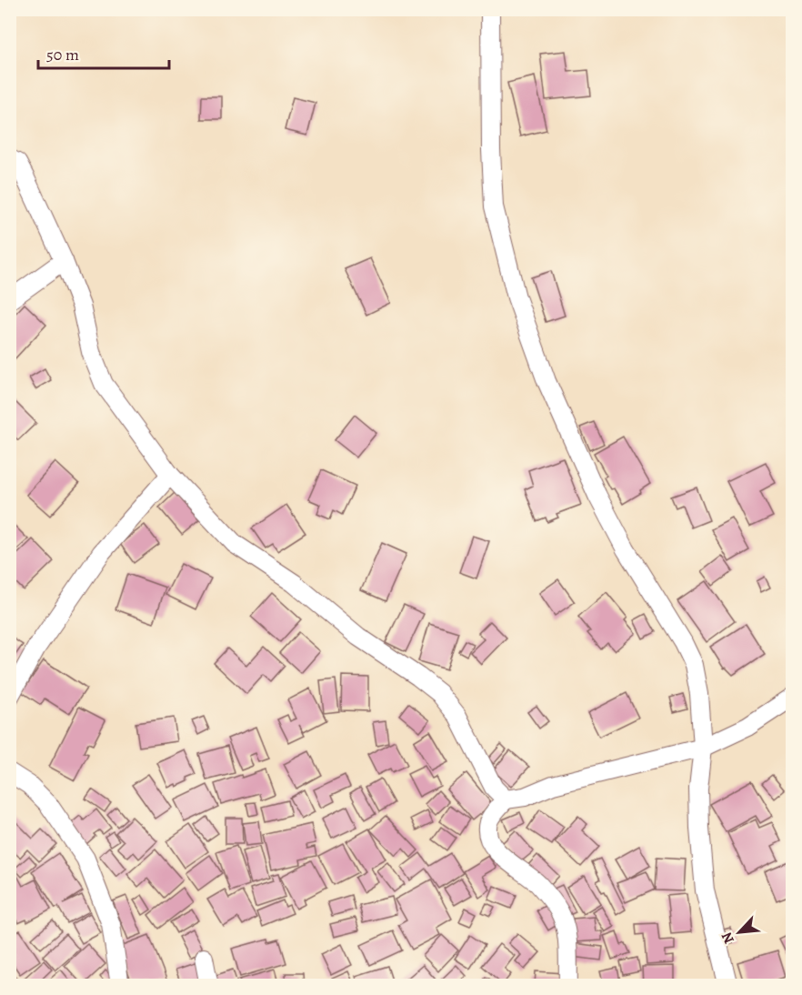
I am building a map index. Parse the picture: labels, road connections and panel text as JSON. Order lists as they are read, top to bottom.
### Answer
{
  "scale_bar": "50 m",
  "north": "bottom left"
}
